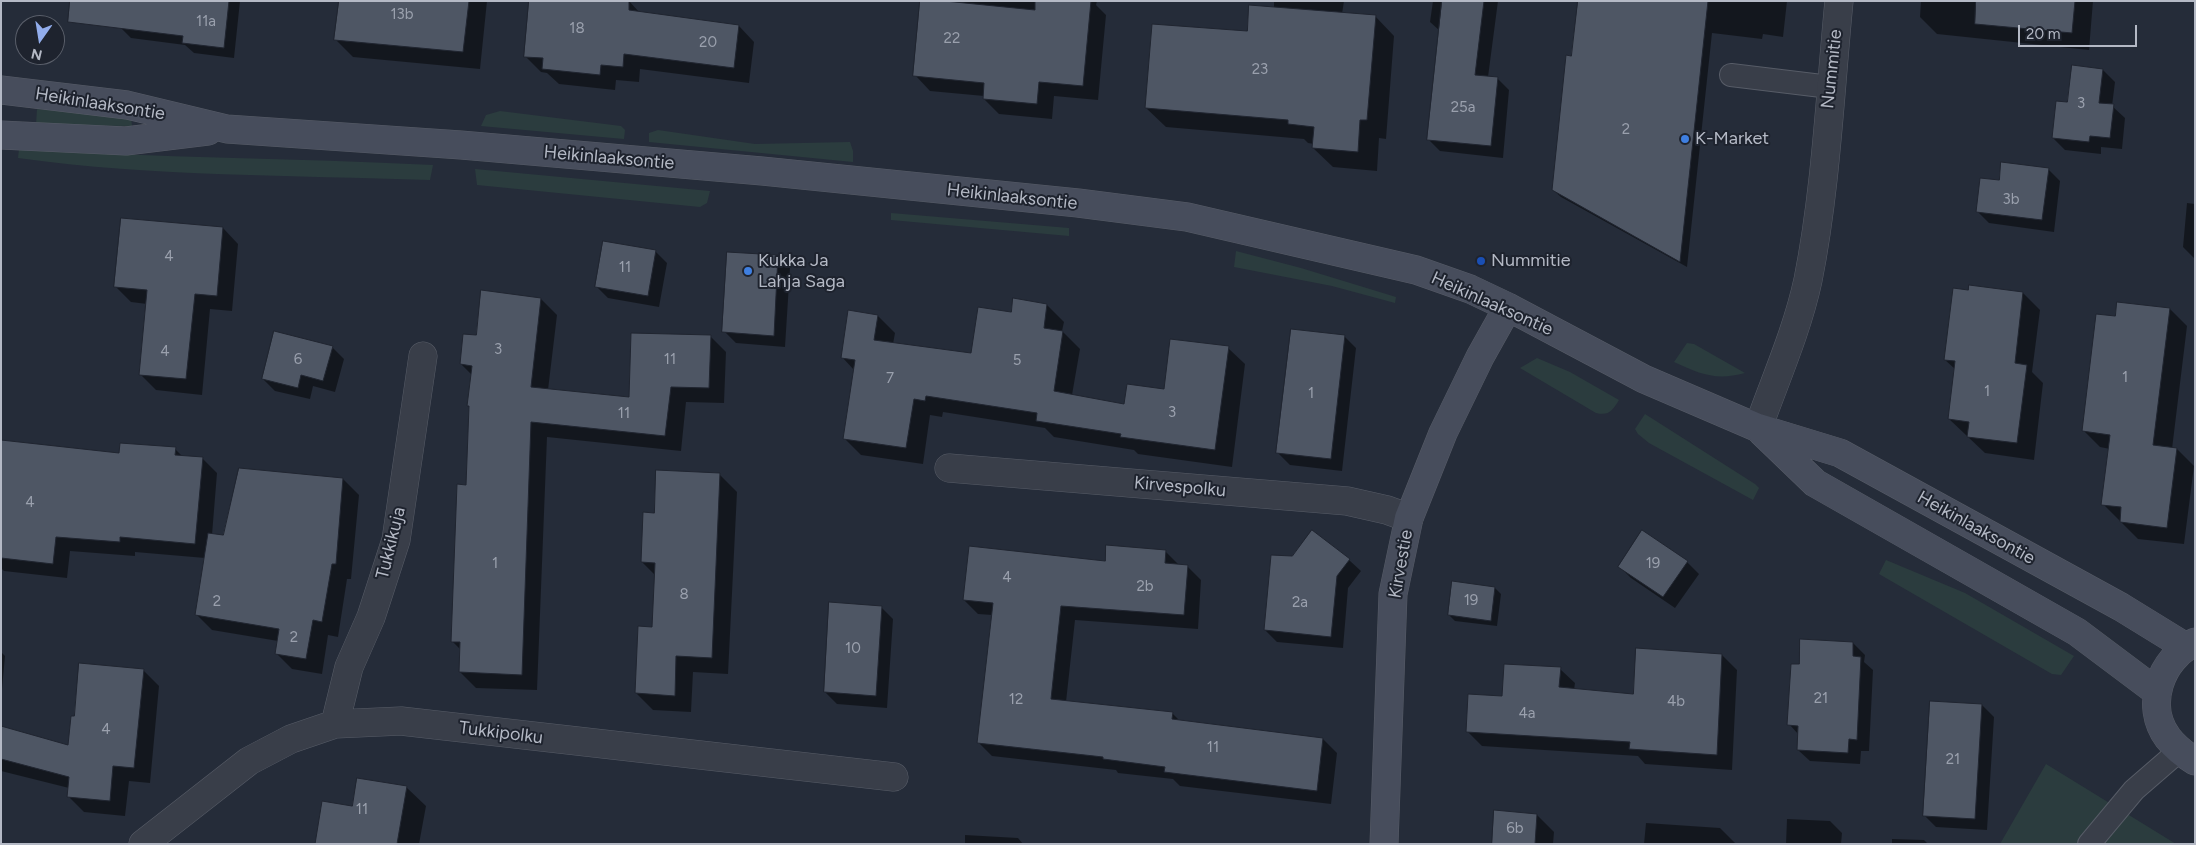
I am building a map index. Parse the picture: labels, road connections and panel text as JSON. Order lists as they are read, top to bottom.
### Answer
{
  "streets": {
    "main road": ["Heikinlaaksontie", "Kirvestie"],
    "street": [
      "Nummitie",
      "Kirvespolku",
      "Tukkikuja",
      "Tukkipolku"
    ]
  },
  "crossings": [
    ["Nummitie", "Heikinlaaksontie"],
    ["Heikinlaaksontie", "Kirvestie"],
    ["Kirvespolku", "Kirvestie"],
    ["Tukkikuja", "Tukkipolku"]
  ],
  "places": ["K-Market", "Nummitie", "Kukka Ja Lahja Saga"],
  "house_numbers": [
    "13b",
    "11a",
    "18",
    "22",
    "20",
    "23",
    "3",
    "25a",
    "2",
    "3b",
    "4",
    "11",
    "3",
    "4",
    "6",
    "11",
    "5",
    "1",
    "7",
    "1",
    "1",
    "3",
    "11",
    "4",
    "1",
    "19",
    "4",
    "2b",
    "8",
    "19",
    "2",
    "2a",
    "2",
    "10",
    "21",
    "12",
    "4b",
    "4a",
    "4",
    "11",
    "21",
    "11",
    "6b"
  ],
  "scale_bar": "20 m",
  "north": "bottom"
}
